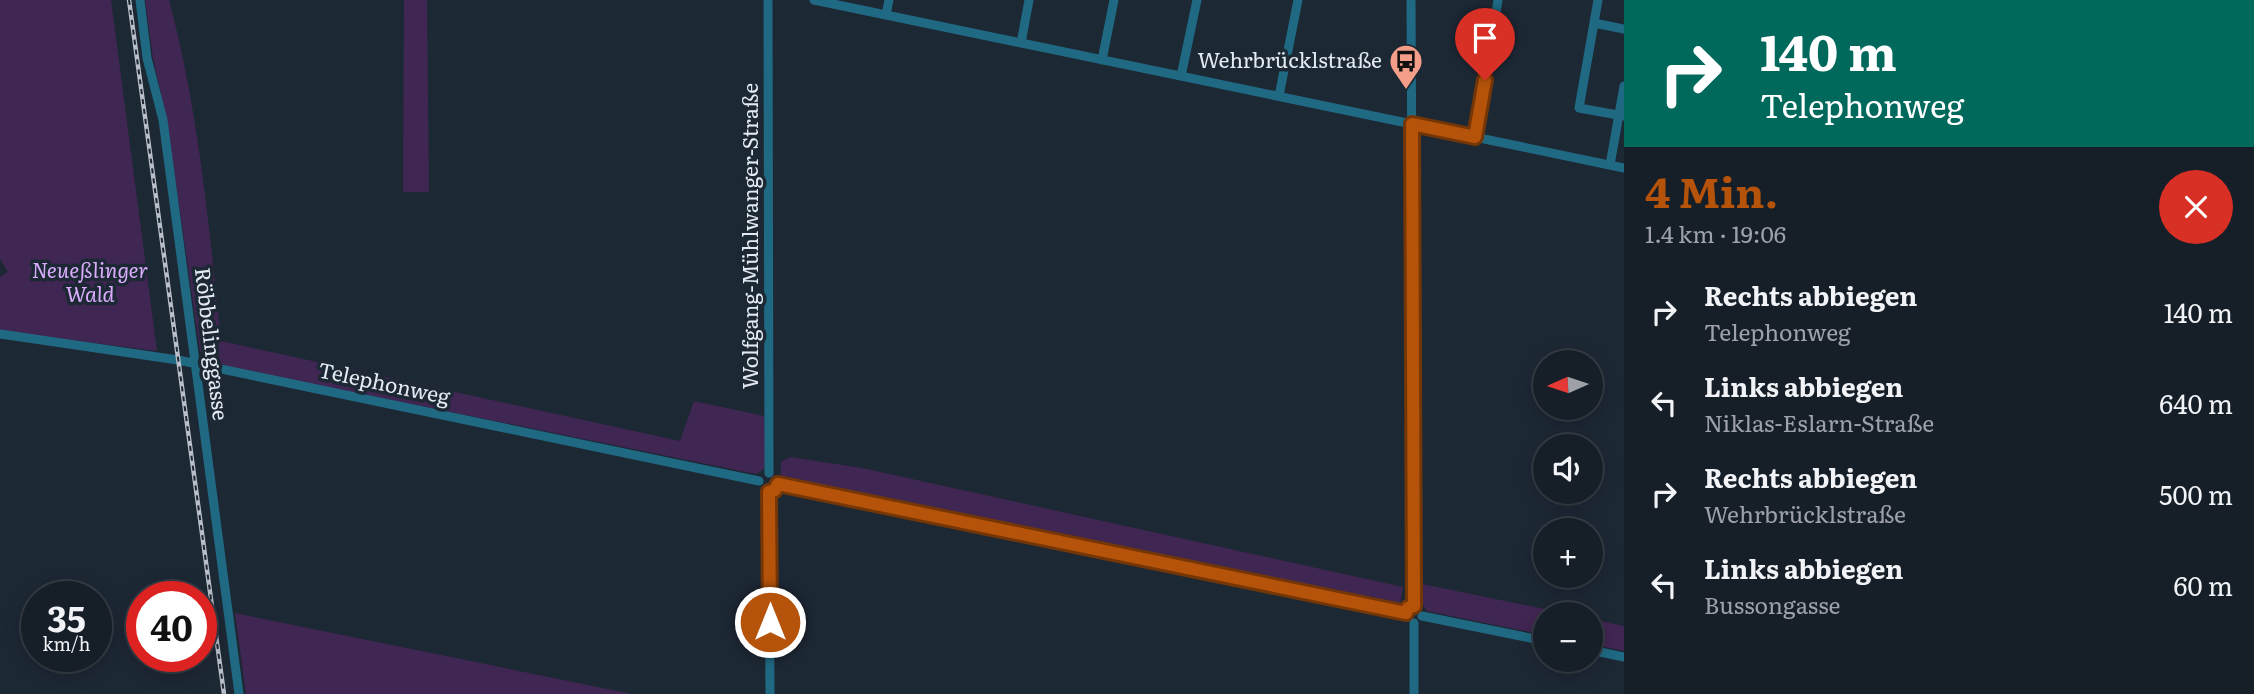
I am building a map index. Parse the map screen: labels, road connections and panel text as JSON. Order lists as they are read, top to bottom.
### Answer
{
  "streets": {
    "street": ["Wolfgang-Mühlwanger-Straße", "Röbbelinggasse", "Telephonweg"]
  },
  "crossings": [
    ["Wolfgang-Mühlwanger-Straße", "Telephonweg"],
    ["Röbbelinggasse", "Telephonweg"]
  ],
  "parks": ["Neueßlinger Wald"],
  "places": {
    "bus stop": ["Wehrbrücklstraße"]
  },
  "north": "left",
  "page": {
    "turn": ["140 m", "Telephonweg"],
    "heading": ["4 Min.", "1.4 km · 19:06"],
    "list": [
      {
        "name": "Rechts abbiegen",
        "note": "Telephonweg",
        "value": "140 m"
      },
      {
        "name": "Links abbiegen",
        "note": "Niklas-Eslarn-Straße",
        "value": "640 m"
      },
      {
        "name": "Rechts abbiegen",
        "note": "Wehrbrücklstraße",
        "value": "500 m"
      },
      {
        "name": "Links abbiegen",
        "note": "Bussongasse",
        "value": "60 m"
      }
    ],
    "map_buttons": ["+", "−"],
    "speed": "35 km/h",
    "limit": "40"
  }
}
